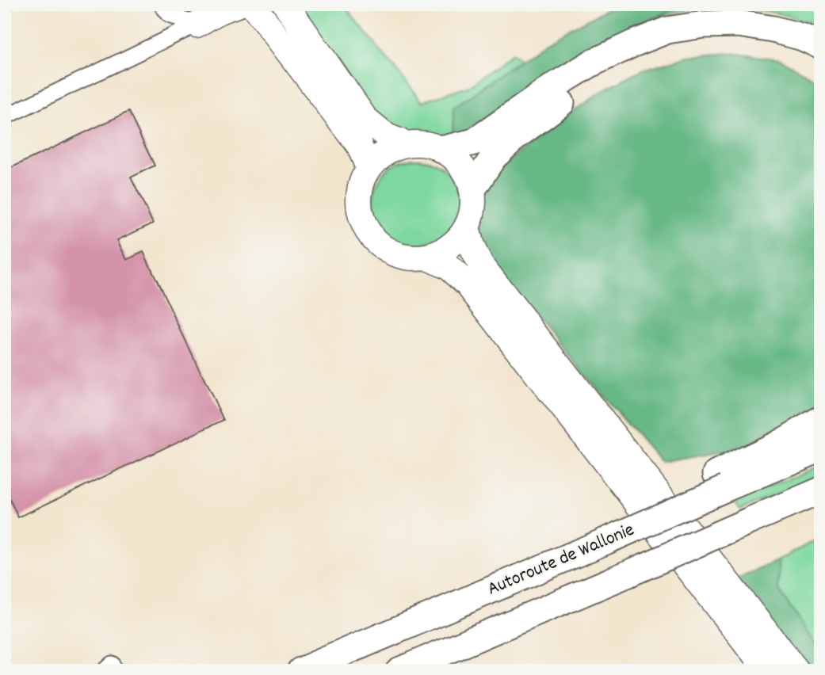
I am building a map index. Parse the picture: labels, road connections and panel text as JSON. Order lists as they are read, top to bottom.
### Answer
{
  "streets": {
    "highway": ["Autoroute de Wallonie"]
  }
}
